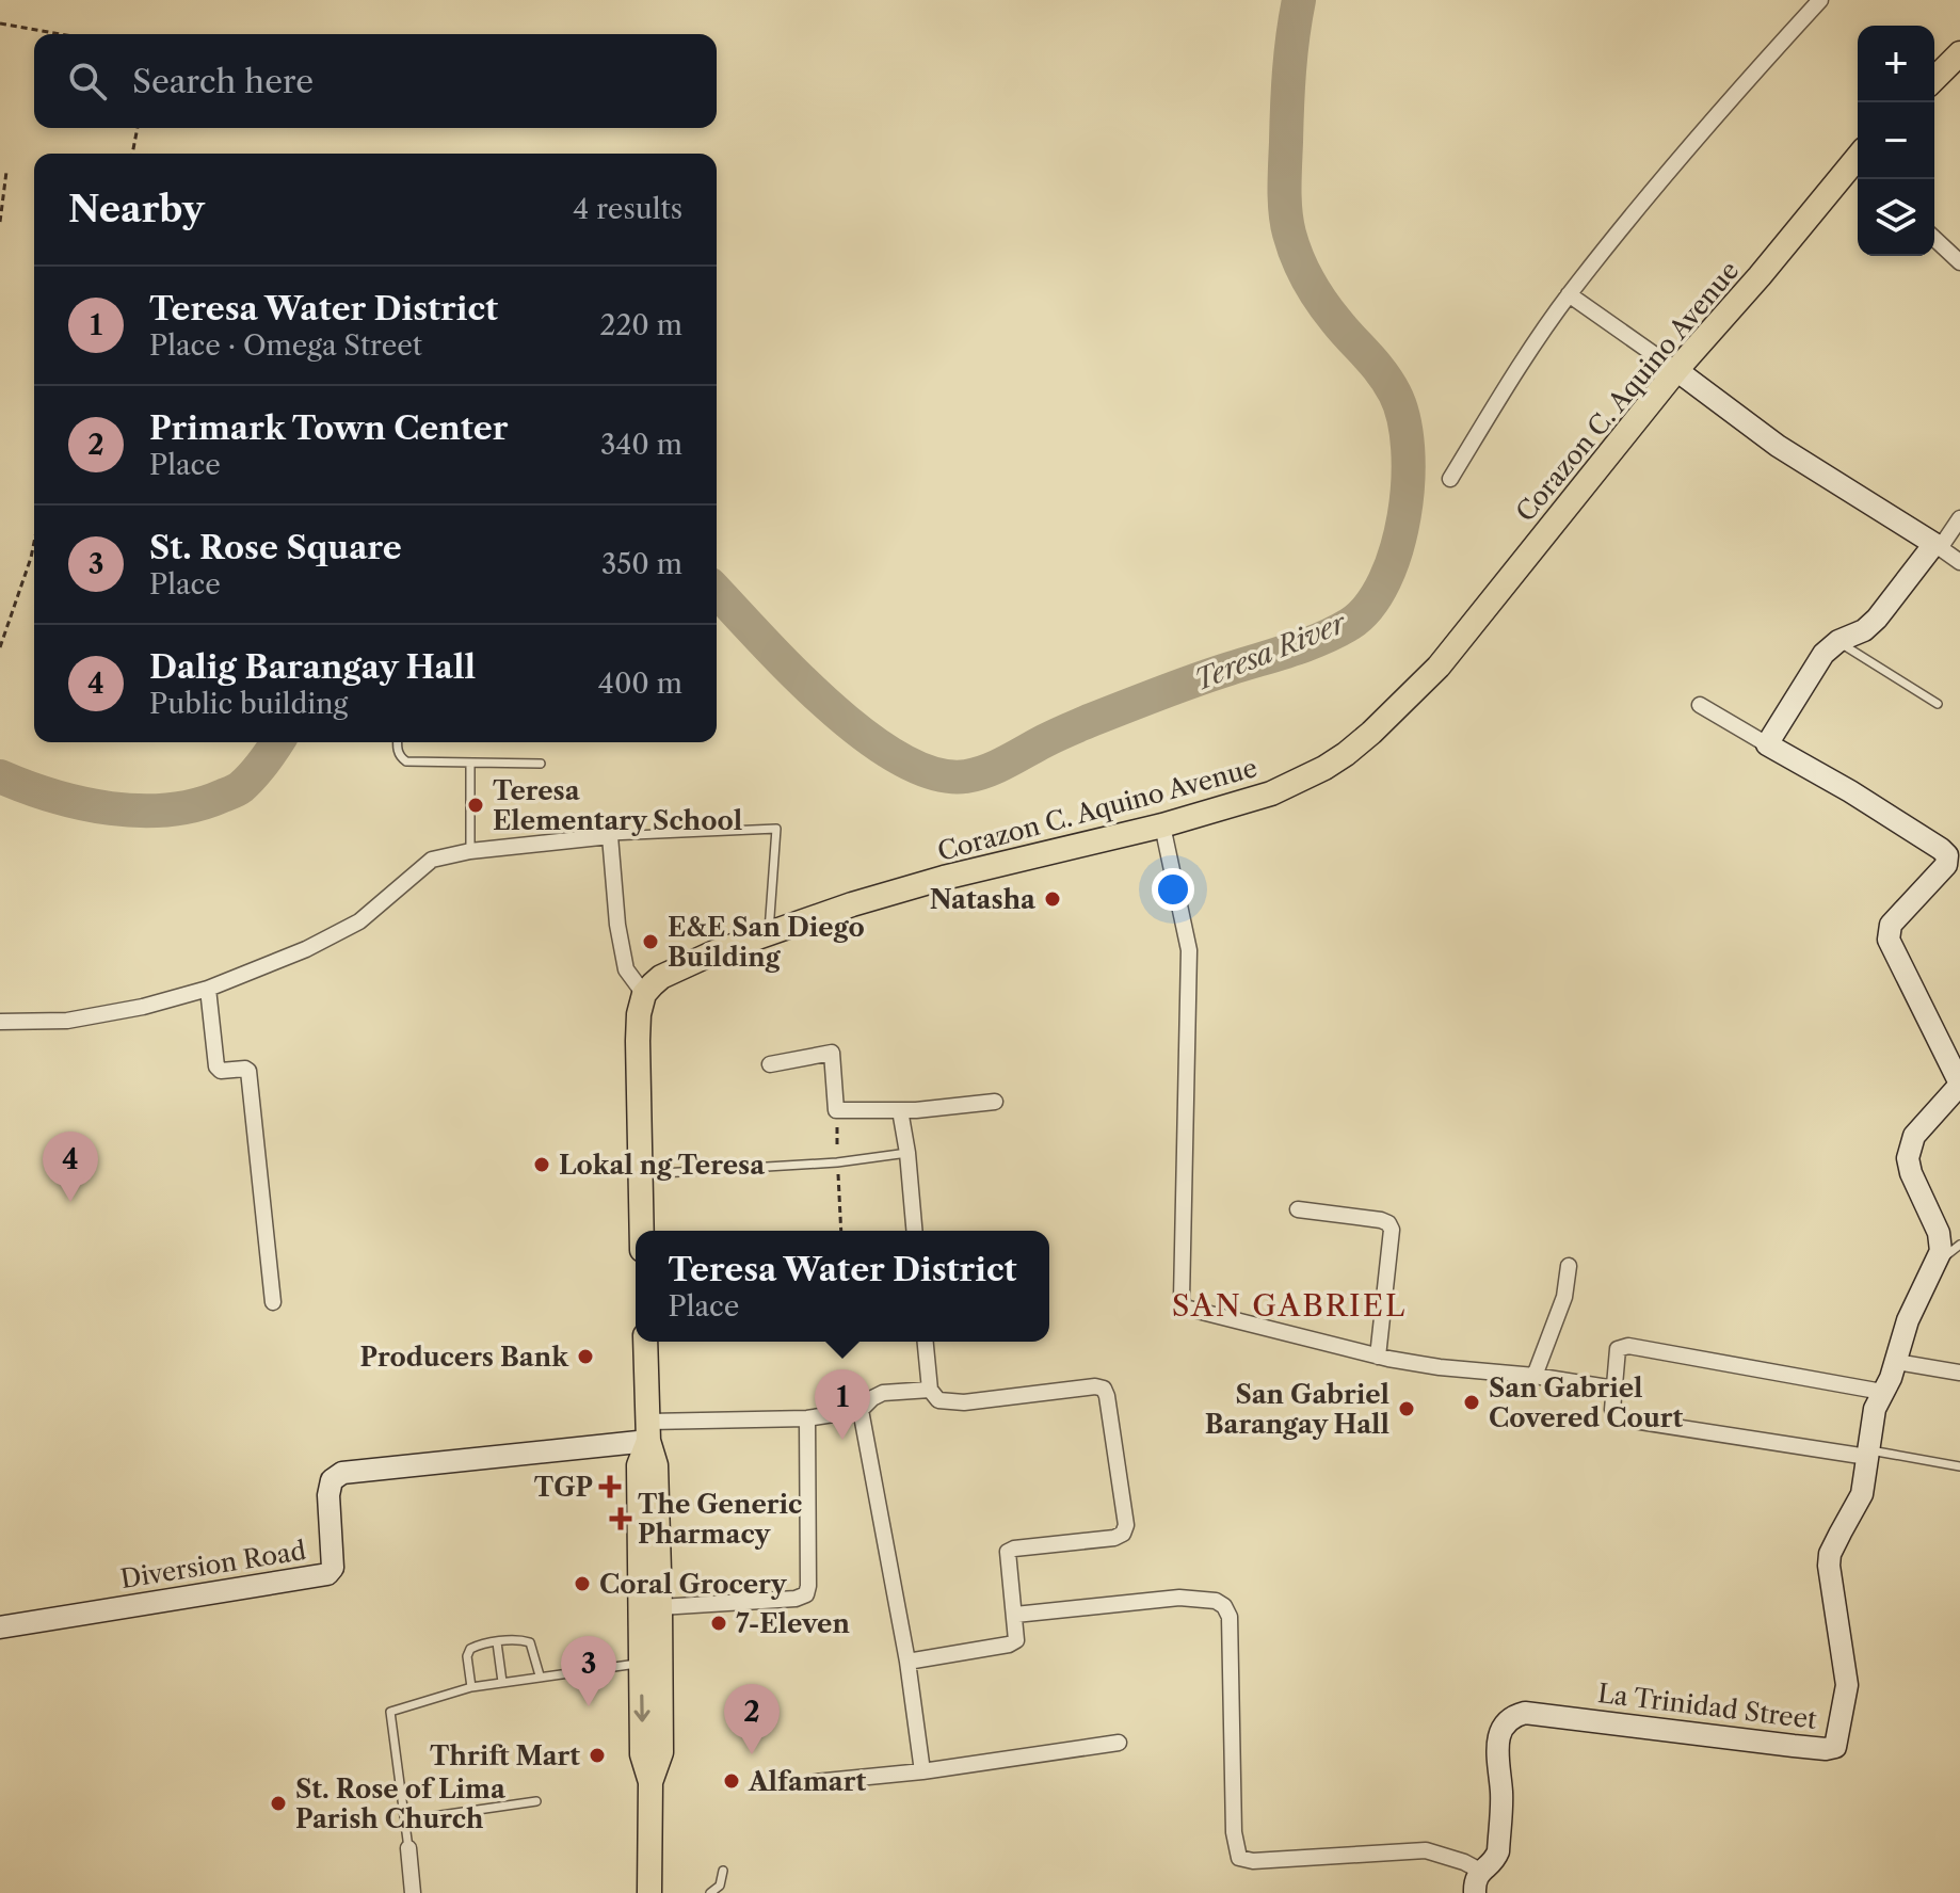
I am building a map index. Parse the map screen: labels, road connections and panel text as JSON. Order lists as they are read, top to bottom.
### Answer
{
  "streets": {
    "main road": ["Corazon C. Aquino Avenue"],
    "street": ["Diversion Road", "La Trinidad Street"]
  },
  "districts": ["SAN GABRIEL"],
  "water": ["Teresa River"],
  "places": {
    "other": [
      "Teresa Elementary School",
      "Natasha",
      "E&E San Diego Building",
      "Lokal ng Teresa",
      "Producers Bank",
      "San Gabriel Covered Court",
      "San Gabriel Barangay Hall",
      "Coral Grocery",
      "7-Eleven",
      "Thrift Mart",
      "Alfamart",
      "St. Rose of Lima Parish Church"
    ],
    "health": ["TGP", "The Generic Pharmacy"]
  },
  "page": {
    "map_buttons": ["+", "−"],
    "search": "Search here",
    "heading": ["Nearby", "4 results"],
    "list": [
      {
        "mark": "1",
        "name": "Teresa Water District",
        "note": "Place · Omega Street",
        "value": "220 m"
      },
      {
        "mark": "2",
        "name": "Primark Town Center",
        "note": "Place",
        "value": "340 m"
      },
      {
        "mark": "3",
        "name": "St. Rose Square",
        "note": "Place",
        "value": "350 m"
      },
      {
        "mark": "4",
        "name": "Dalig Barangay Hall",
        "note": "Public building",
        "value": "400 m"
      }
    ],
    "pins": [
      "4",
      "1",
      "3",
      "2"
    ],
    "popup": ["Teresa Water District", "Place"]
  }
}
